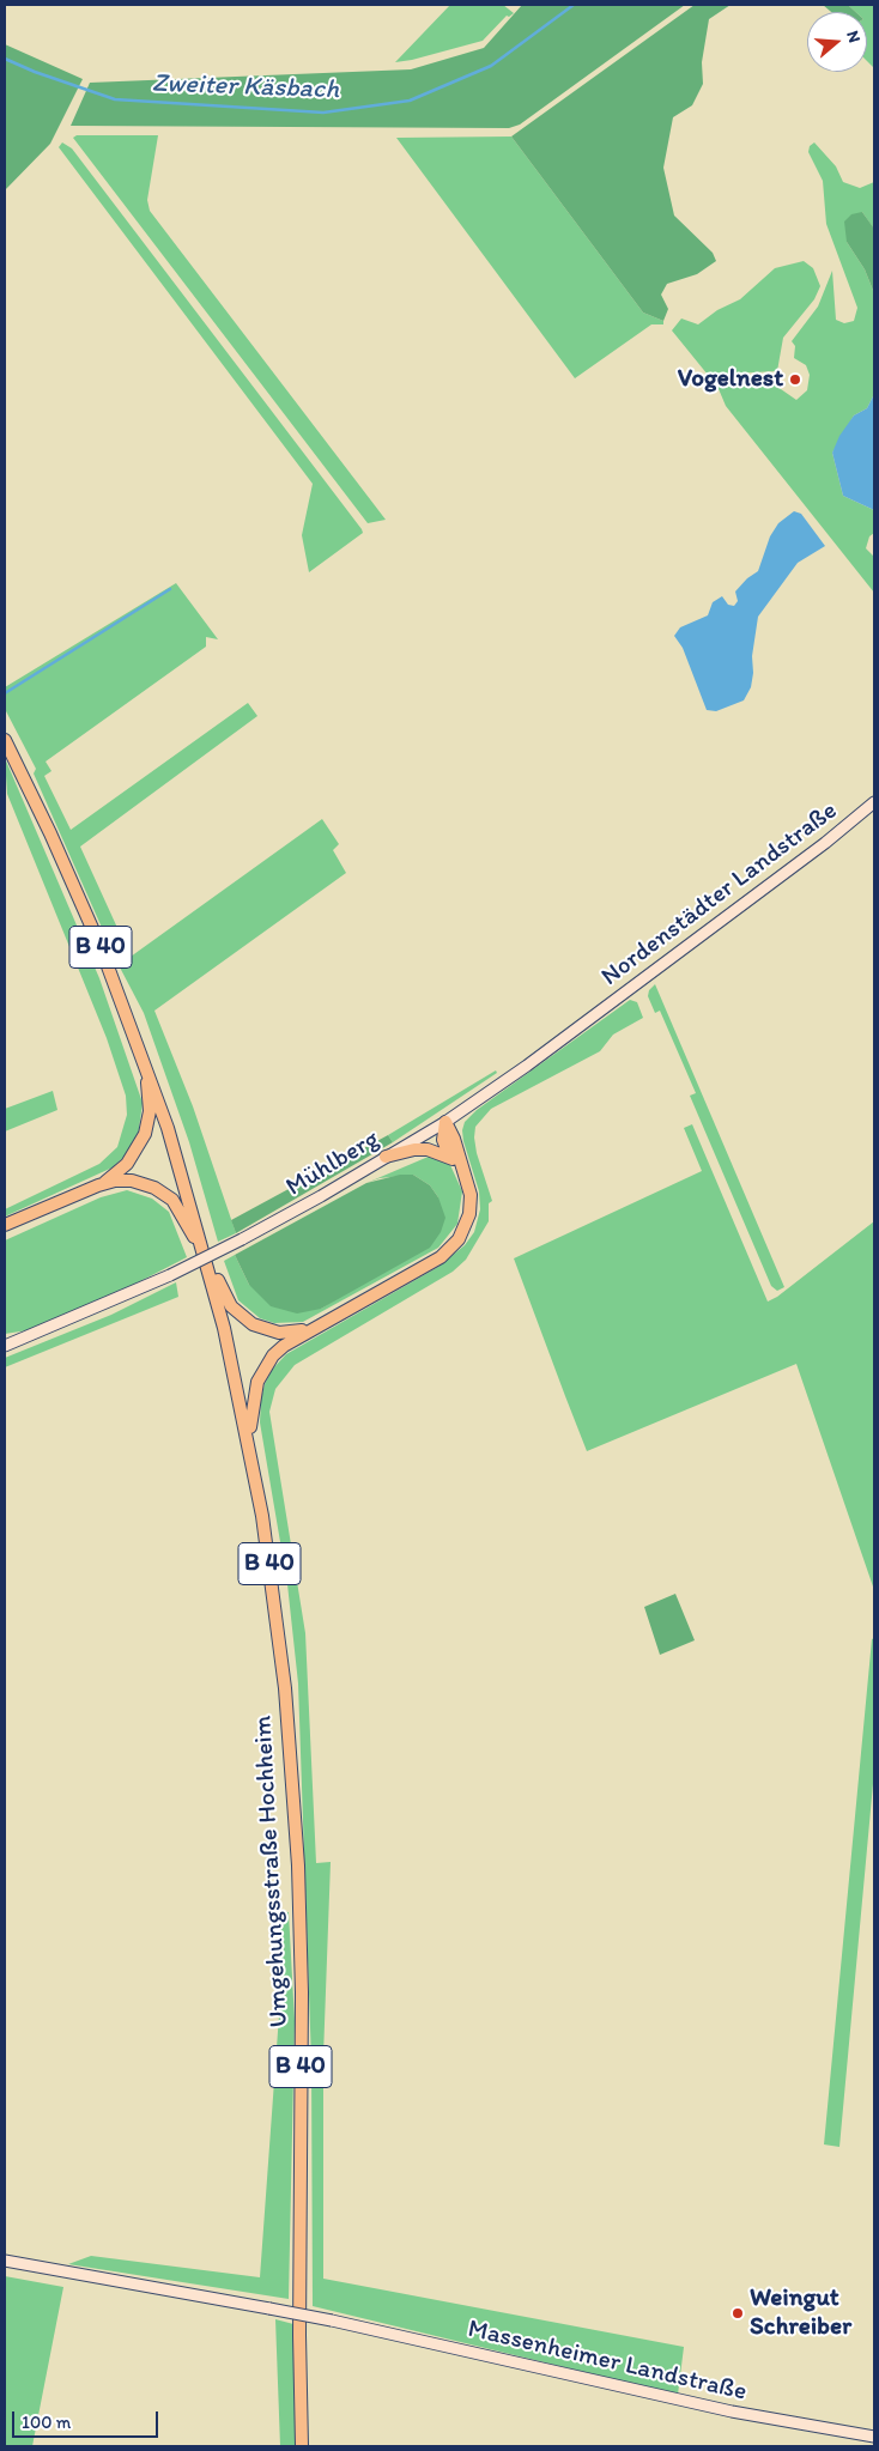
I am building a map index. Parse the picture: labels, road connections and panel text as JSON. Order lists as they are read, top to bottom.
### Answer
{
  "streets": {
    "main road": [
      "Nordenstädter Landstraße",
      "B 40",
      "Mühlberg",
      "Umgehungsstraße Hochheim",
      "Massenheimer Landstraße"
    ]
  },
  "crossings": [
    ["Nordenstädter Landstraße", "Mühlberg"],
    ["B 40", "Umgehungsstraße Hochheim"]
  ],
  "water": ["Zweiter Käsbach"],
  "places": ["Vogelnest", "Weingut Schreiber"],
  "scale_bar": "100 m",
  "north": "right"
}
